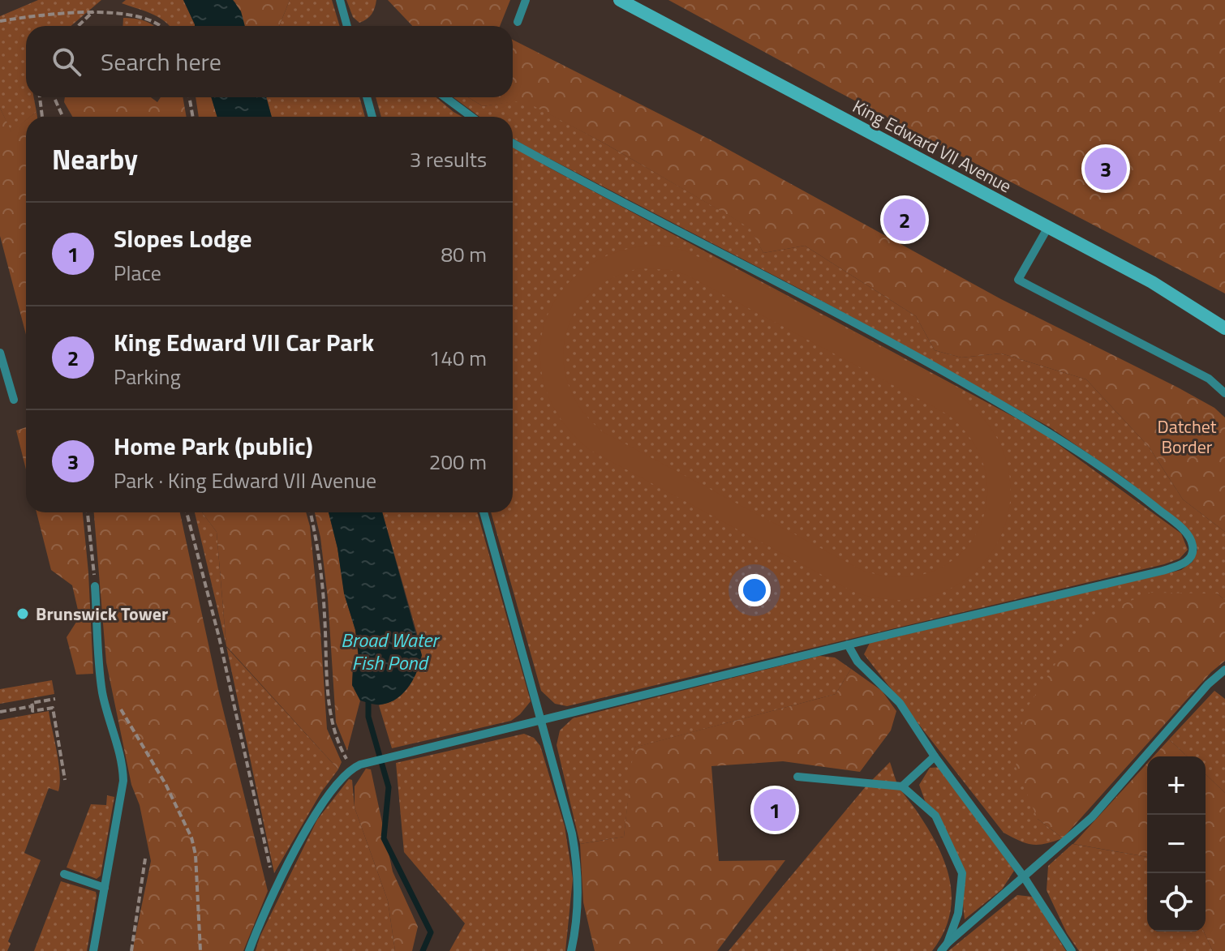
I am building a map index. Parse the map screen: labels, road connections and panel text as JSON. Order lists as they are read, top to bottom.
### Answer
{
  "streets": {
    "main road": ["King Edward VII Avenue"]
  },
  "water": ["Broad Water Fish Pond"],
  "parks": ["Datchet Border"],
  "places": ["Brunswick Tower"],
  "page": {
    "search": "Search here",
    "heading": ["Nearby", "3 results"],
    "pins": ["3", "2", "1"],
    "list": [
      {
        "mark": "1",
        "name": "Slopes Lodge",
        "note": "Place",
        "value": "80 m"
      },
      {
        "mark": "2",
        "name": "King Edward VII Car Park",
        "note": "Parking",
        "value": "140 m"
      },
      {
        "mark": "3",
        "name": "Home Park (public)",
        "note": "Park · King Edward VII Avenue",
        "value": "200 m"
      }
    ],
    "map_buttons": ["+", "−"]
  }
}
